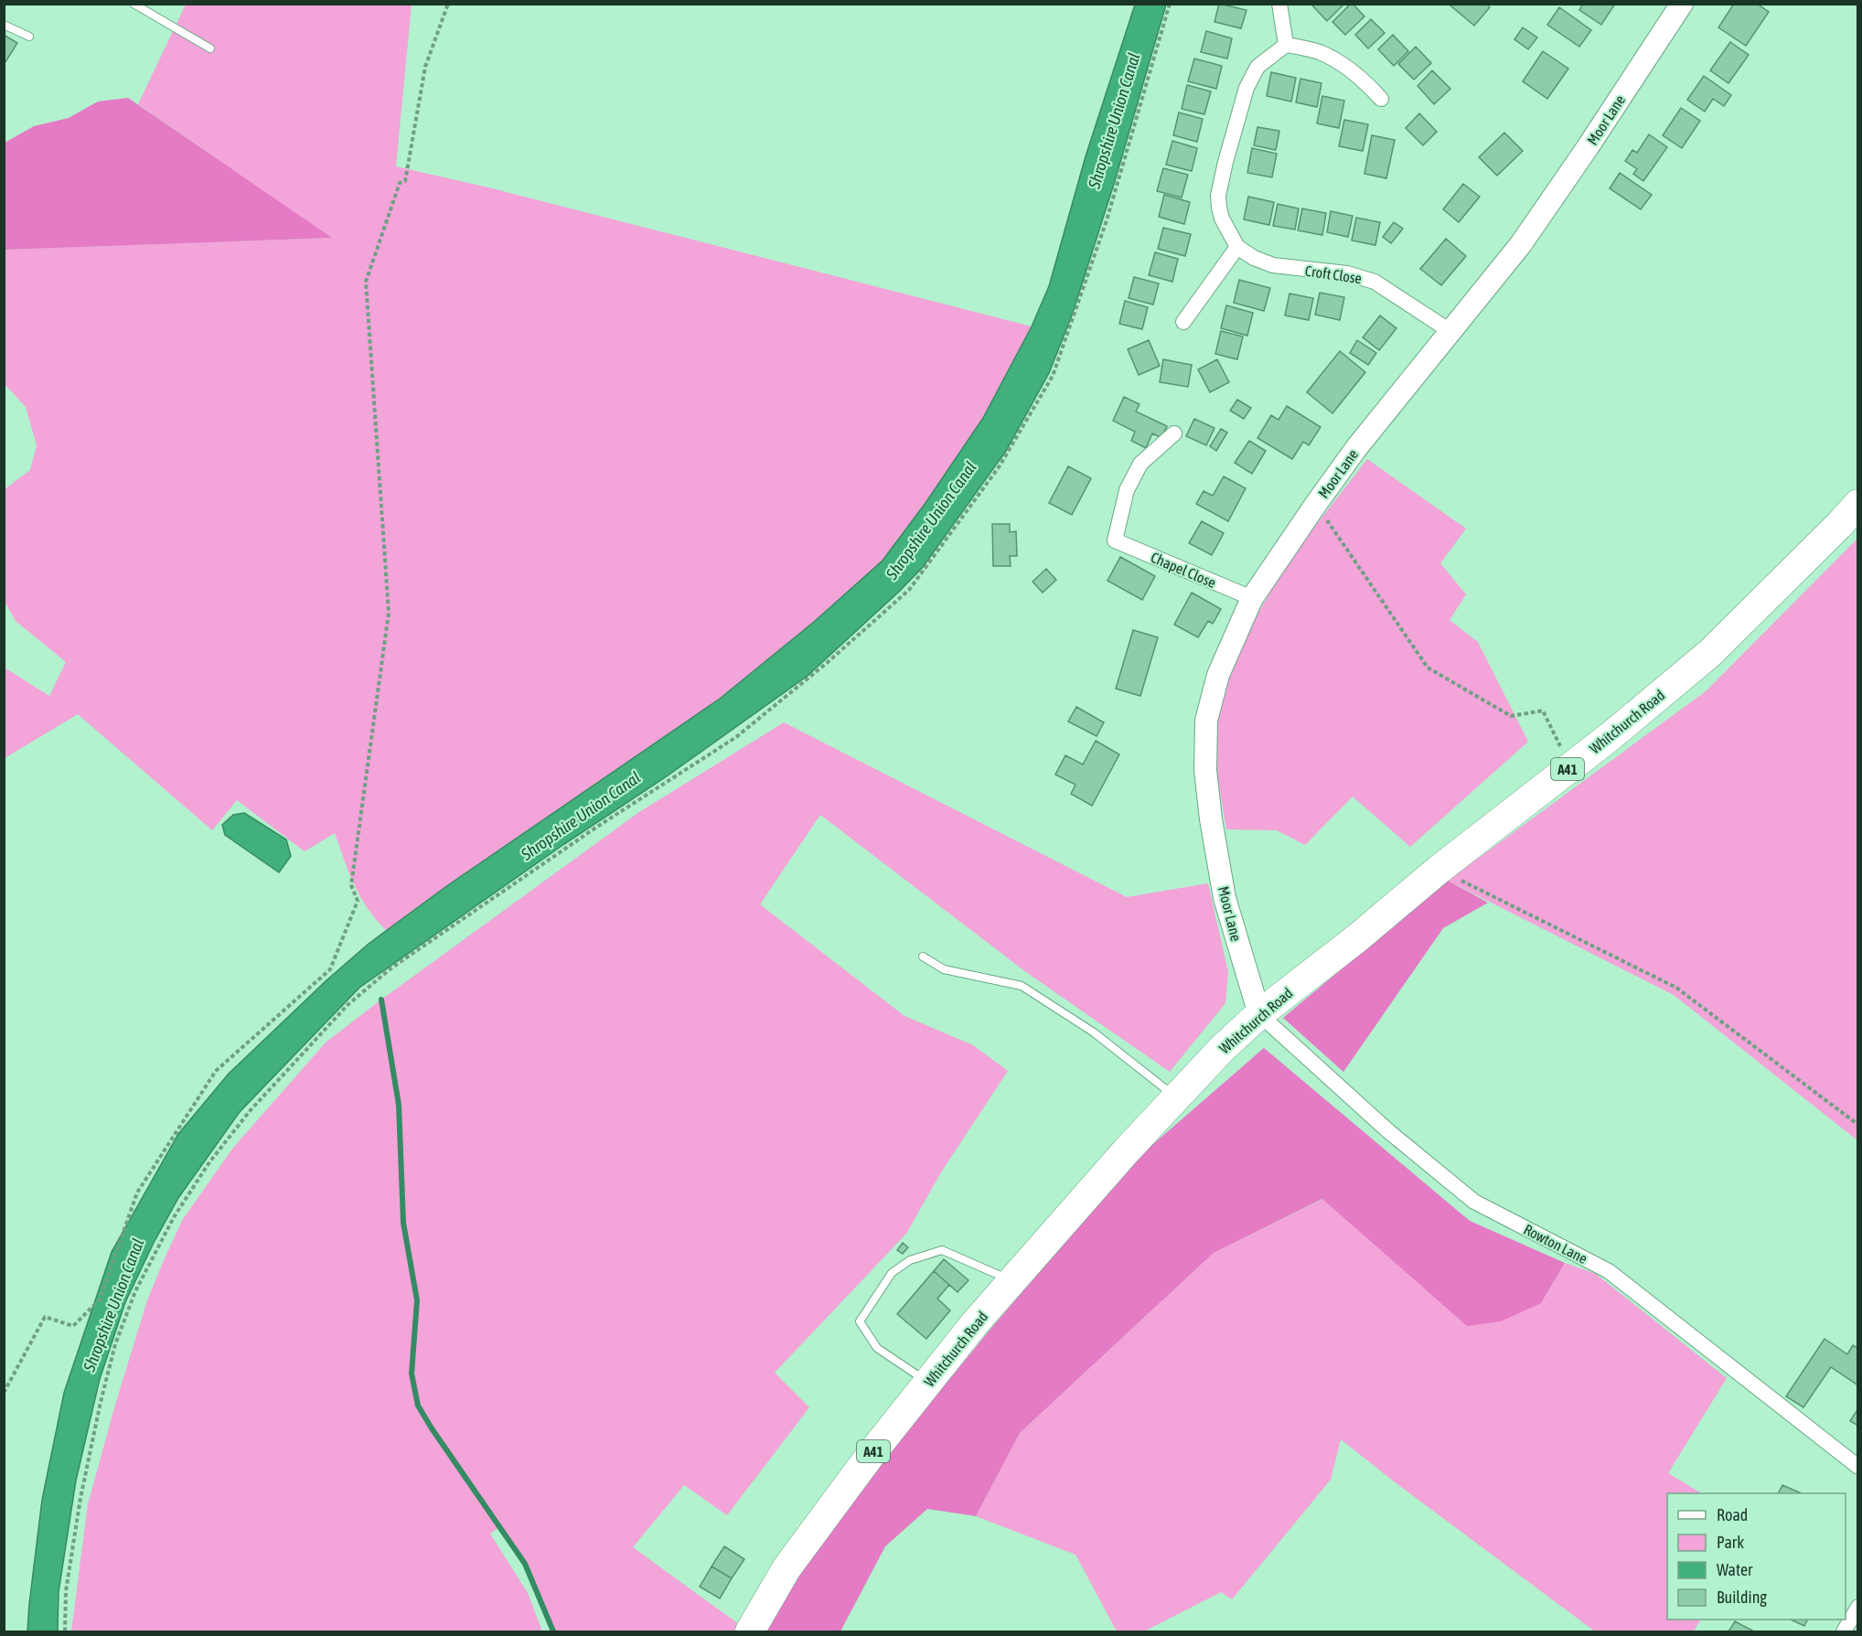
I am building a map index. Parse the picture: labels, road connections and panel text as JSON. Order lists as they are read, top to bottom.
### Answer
{
  "streets": {
    "highway": ["Whitchurch Road", "A41"],
    "street": [
      "Moor Lane",
      "Croft Close",
      "Chapel Close",
      "Rowton Lane"
    ]
  },
  "crossings": [
    ["Moor Lane", "Croft Close"],
    ["Moor Lane", "Chapel Close"],
    ["Moor Lane", "Whitchurch Road"],
    ["Moor Lane", "Rowton Lane"],
    ["Whitchurch Road", "Rowton Lane"]
  ],
  "water": ["Shropshire Union Canal"],
  "legend": [
    "Road",
    "Park",
    "Water",
    "Building"
  ]
}
